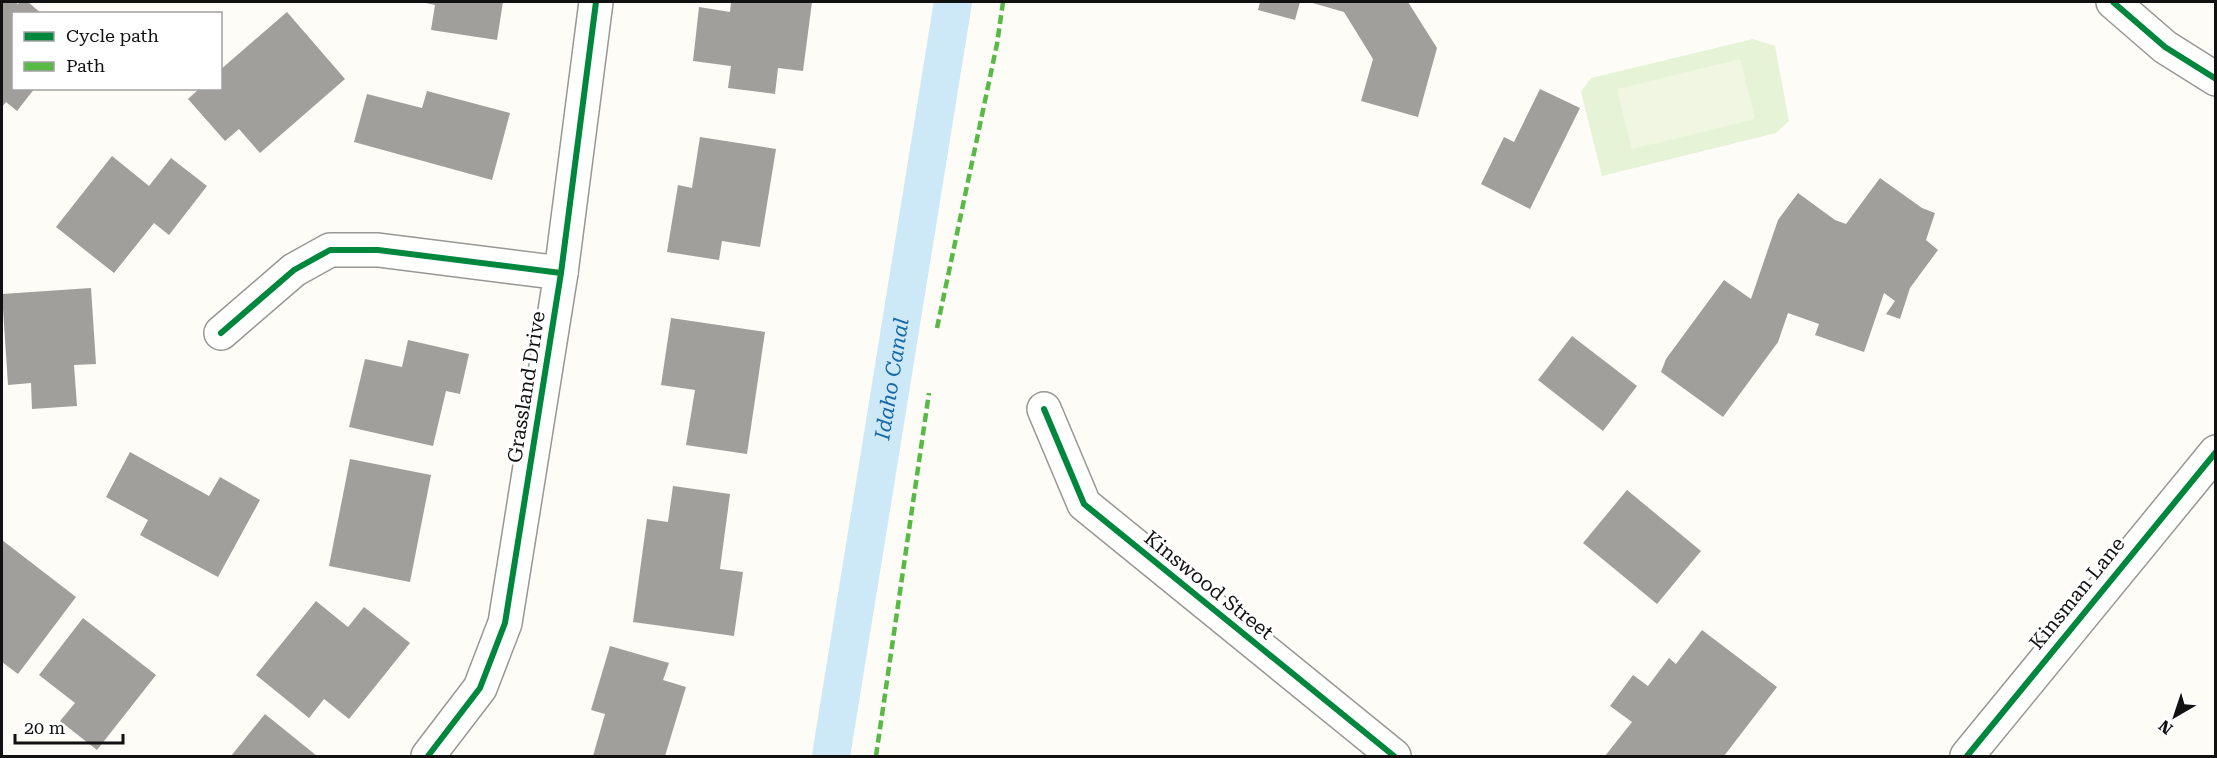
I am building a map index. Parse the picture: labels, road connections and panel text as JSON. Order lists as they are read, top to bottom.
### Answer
{
  "streets": {
    "street": ["Grassland Drive", "Kinswood Street", "Kinsman Lane"]
  },
  "water": ["Idaho Canal"],
  "legend": ["Cycle path", "Path"],
  "scale_bar": "20 m",
  "north": "bottom left"
}
